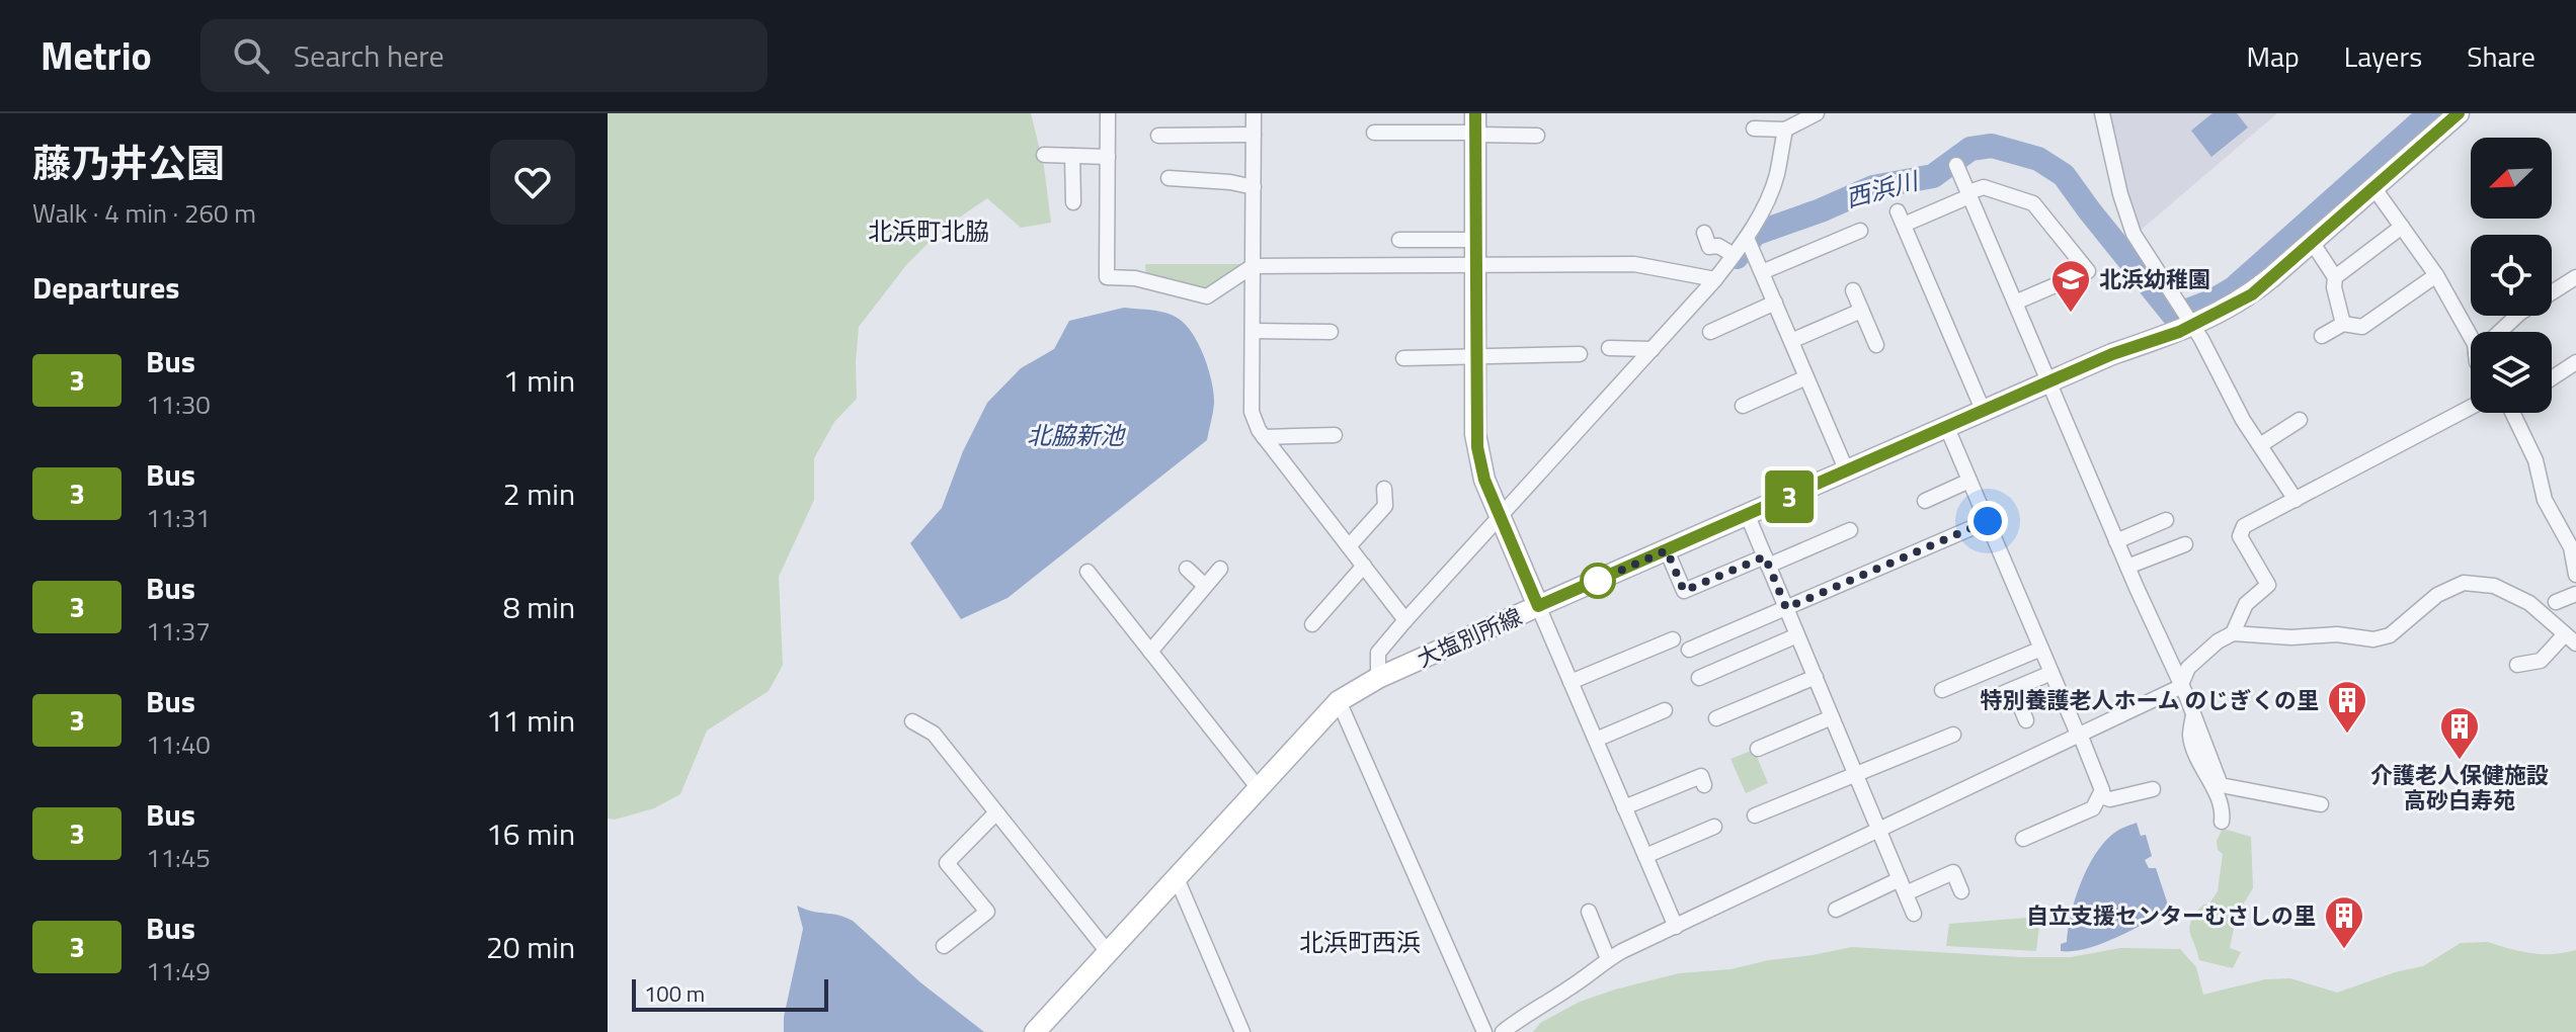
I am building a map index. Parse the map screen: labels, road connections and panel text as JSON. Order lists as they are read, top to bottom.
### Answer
{
  "streets": {
    "main road": ["大塩別所線"]
  },
  "districts": ["北浜町北脇", "北浜町西浜"],
  "water": ["西浜川", "北脇新池"],
  "places": {
    "school or university": ["北浜幼稚園"],
    "building": ["特別養護老人ホーム のじぎくの里", "介護老人保健施設 高砂白寿苑", "自立支援センターむさしの里"]
  },
  "lines": ["bus line 3"],
  "scale_bar": "100 m",
  "north": "bottom left",
  "page": {
    "header": "Metrio",
    "search": "Search here",
    "nav": ["Map", "Layers", "Share"],
    "heading": [
      ["藤乃井公園", "Walk · 4 min · 260 m"],
      "Departures"
    ],
    "on_map": "3",
    "list": [
      {
        "mark": "3",
        "name": "Bus",
        "note": "11:30",
        "value": "1 min"
      },
      {
        "mark": "3",
        "name": "Bus",
        "note": "11:31",
        "value": "2 min"
      },
      {
        "mark": "3",
        "name": "Bus",
        "note": "11:37",
        "value": "8 min"
      },
      {
        "mark": "3",
        "name": "Bus",
        "note": "11:40",
        "value": "11 min"
      },
      {
        "mark": "3",
        "name": "Bus",
        "note": "11:45",
        "value": "16 min"
      },
      {
        "mark": "3",
        "name": "Bus",
        "note": "11:49",
        "value": "20 min"
      }
    ],
    "scale": "100 m"
  }
}
